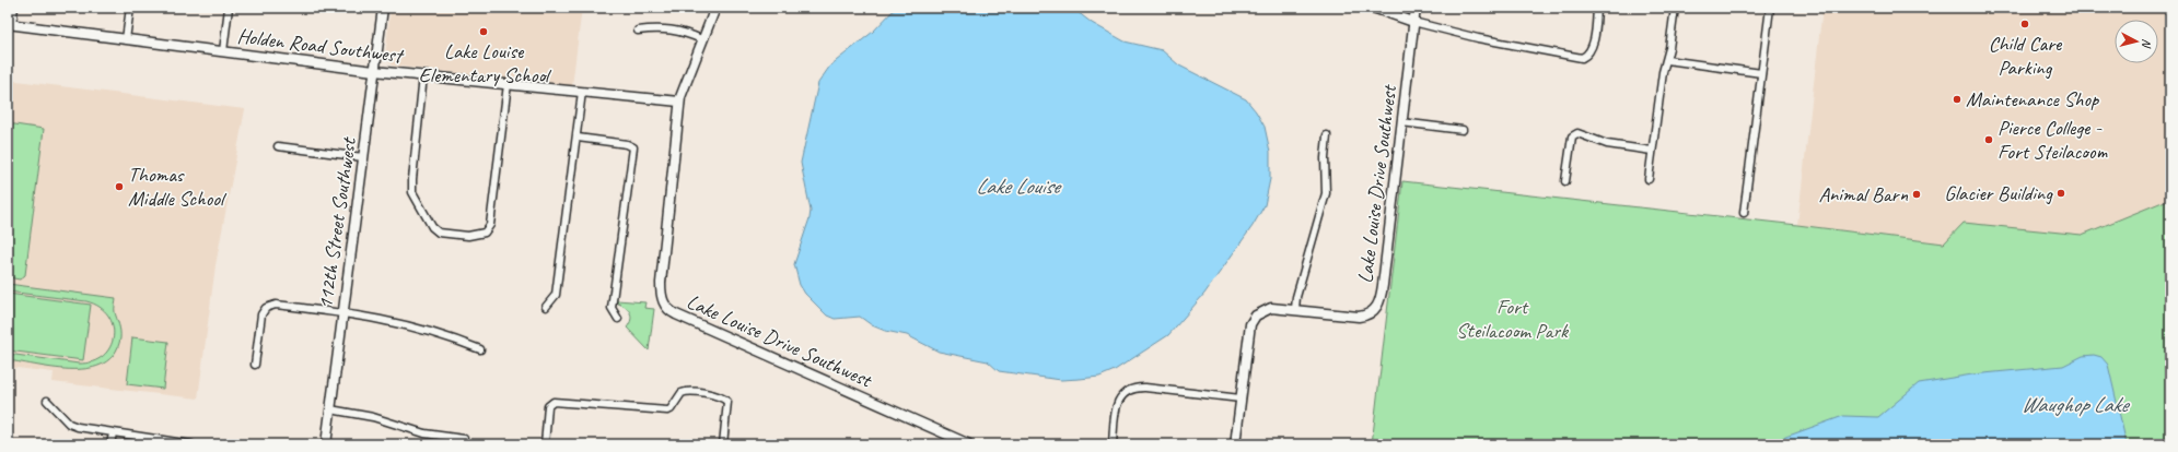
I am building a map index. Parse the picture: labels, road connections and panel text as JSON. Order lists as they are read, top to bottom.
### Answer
{
  "streets": {
    "street": ["Holden Road Southwest", "Lake Louise Drive Southwest", "112th Street Southwest"]
  },
  "crossings": [
    ["Holden Road Southwest", "Lake Louise Drive Southwest"],
    ["Holden Road Southwest", "112th Street Southwest"]
  ],
  "water": ["Lake Louise", "Waughop Lake"],
  "parks": ["Fort Steilacoom Park"],
  "places": [
    "Child Care Parking",
    "Lake Louise Elementary School",
    "Maintenance Shop",
    "Pierce College - Fort Steilacoom",
    "Thomas Middle School",
    "Glacier Building",
    "Animal Barn"
  ],
  "north": "right"
}
